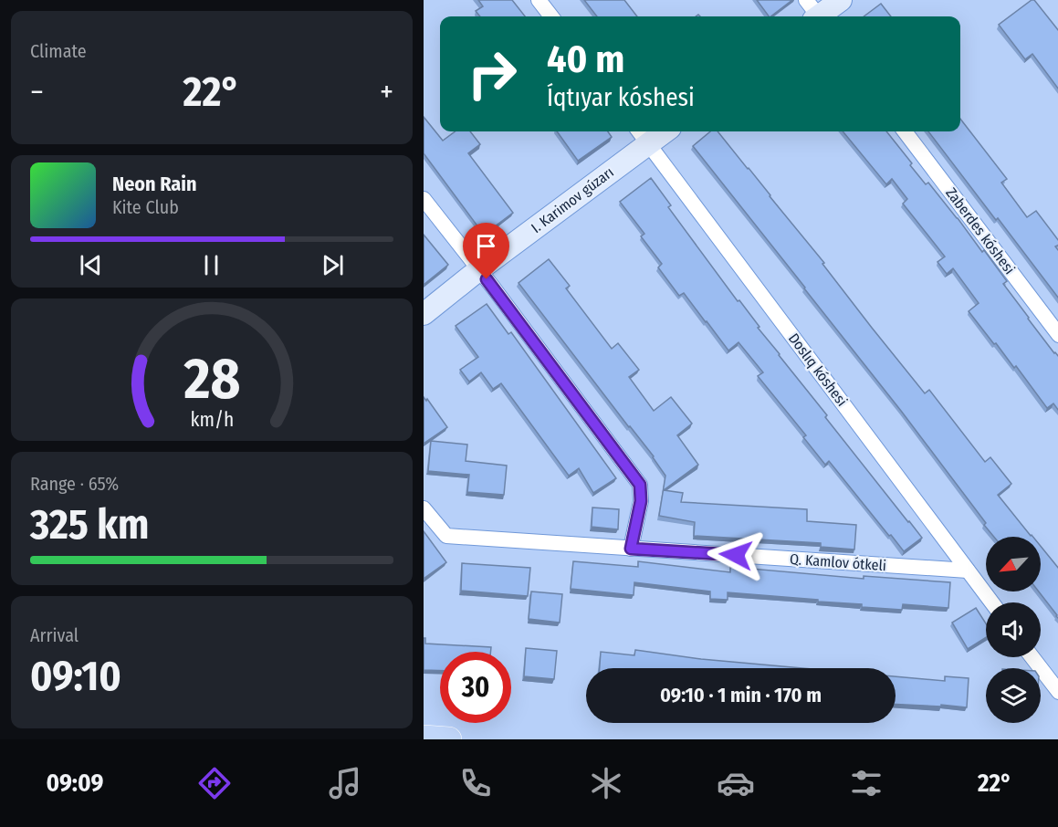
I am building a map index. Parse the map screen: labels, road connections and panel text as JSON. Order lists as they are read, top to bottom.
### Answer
{
  "streets": {
    "street": [
      "I. Karimov gúzarı",
      "Zaberdes kóshesi",
      "Doslıq kóshesi",
      "Q. Kamlov ótkeli"
    ]
  },
  "crossings": [
    ["I. Karimov gúzarı", "Doslıq kóshesi"],
    ["Doslıq kóshesi", "Q. Kamlov ótkeli"]
  ],
  "north": "bottom left",
  "page": {
    "tile": [
      "Climate",
      ["Range · 65%", "325 km"],
      ["Arrival", "09:10"]
    ],
    "turn": ["40 m", "Íqtıyar kóshesi"],
    "heat": ["−", "22°", "+"],
    "song": ["Neon Rain", "Kite Club"],
    "limit": "30",
    "trip": "09:10 · 1 min · 170 m",
    "tabs": ["09:09", "22°"],
    "gauge": ["28", "km/h"]
  }
}
